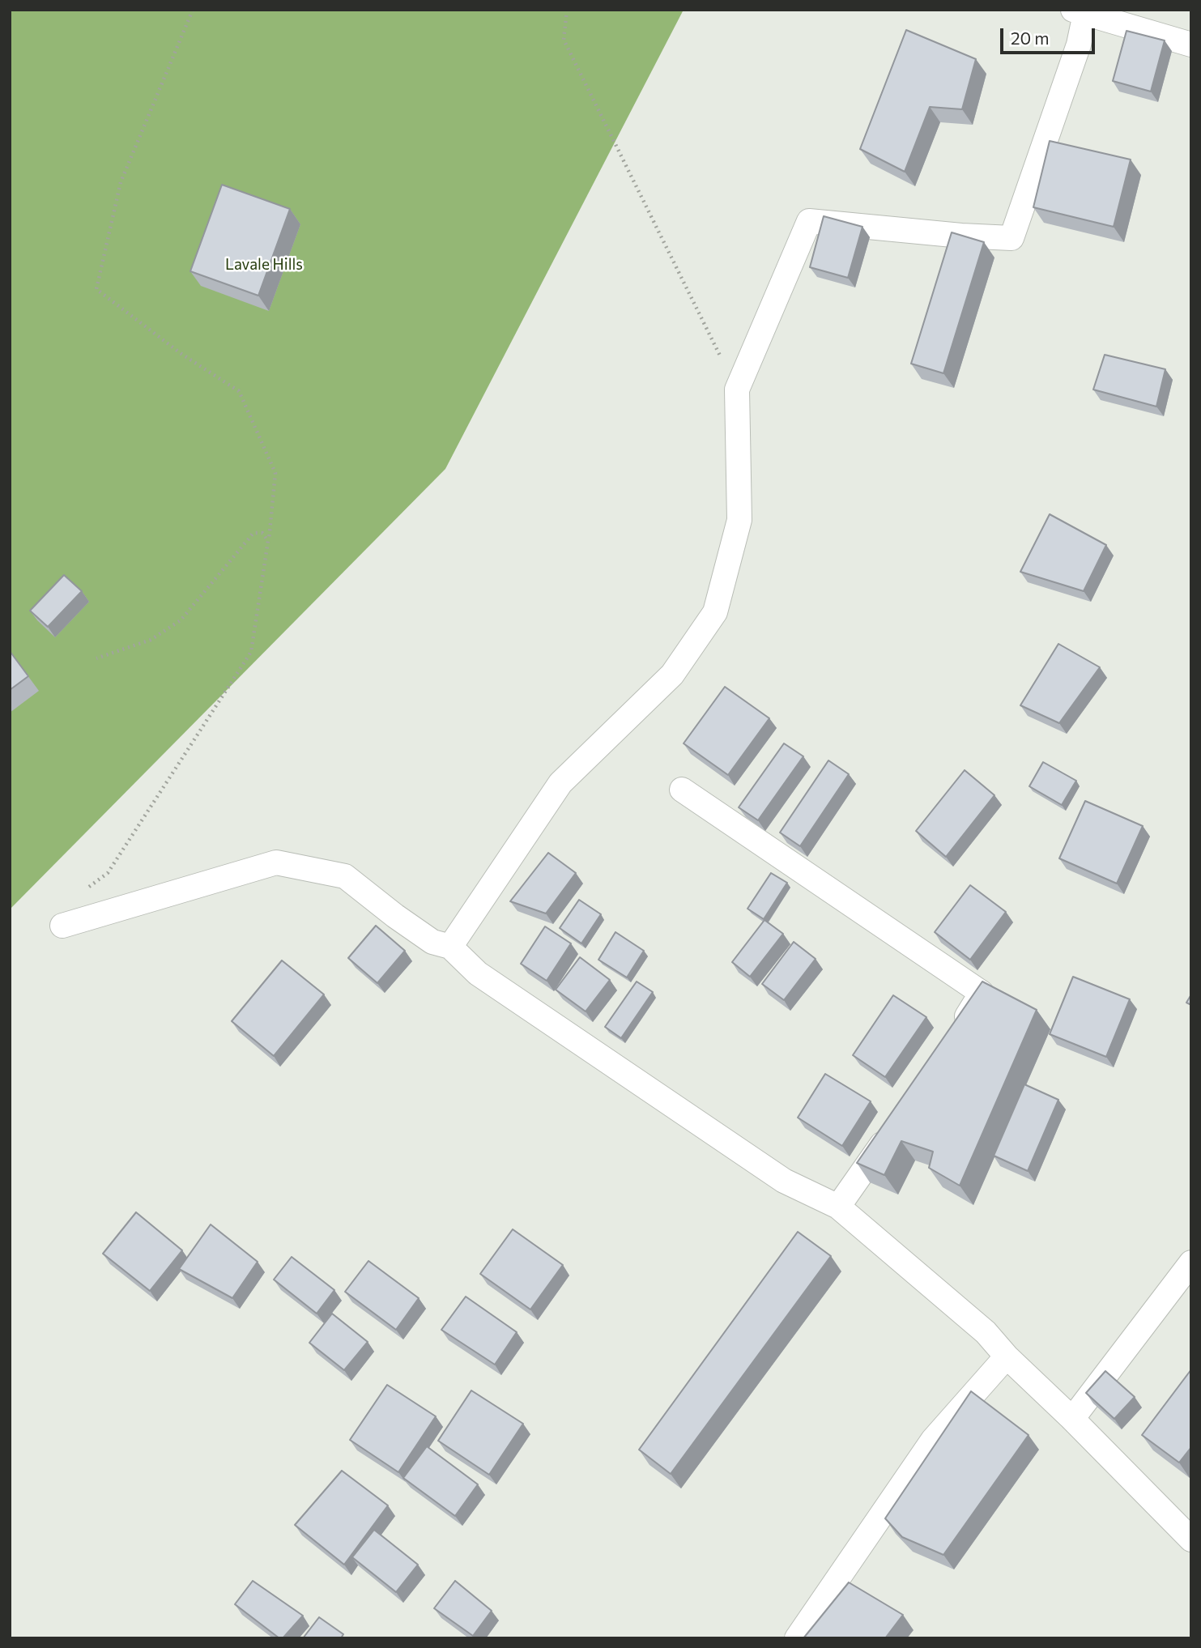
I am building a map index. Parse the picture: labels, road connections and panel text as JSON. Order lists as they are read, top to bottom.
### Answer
{
  "parks": ["Lavale Hills"],
  "scale_bar": "20 m"
}
